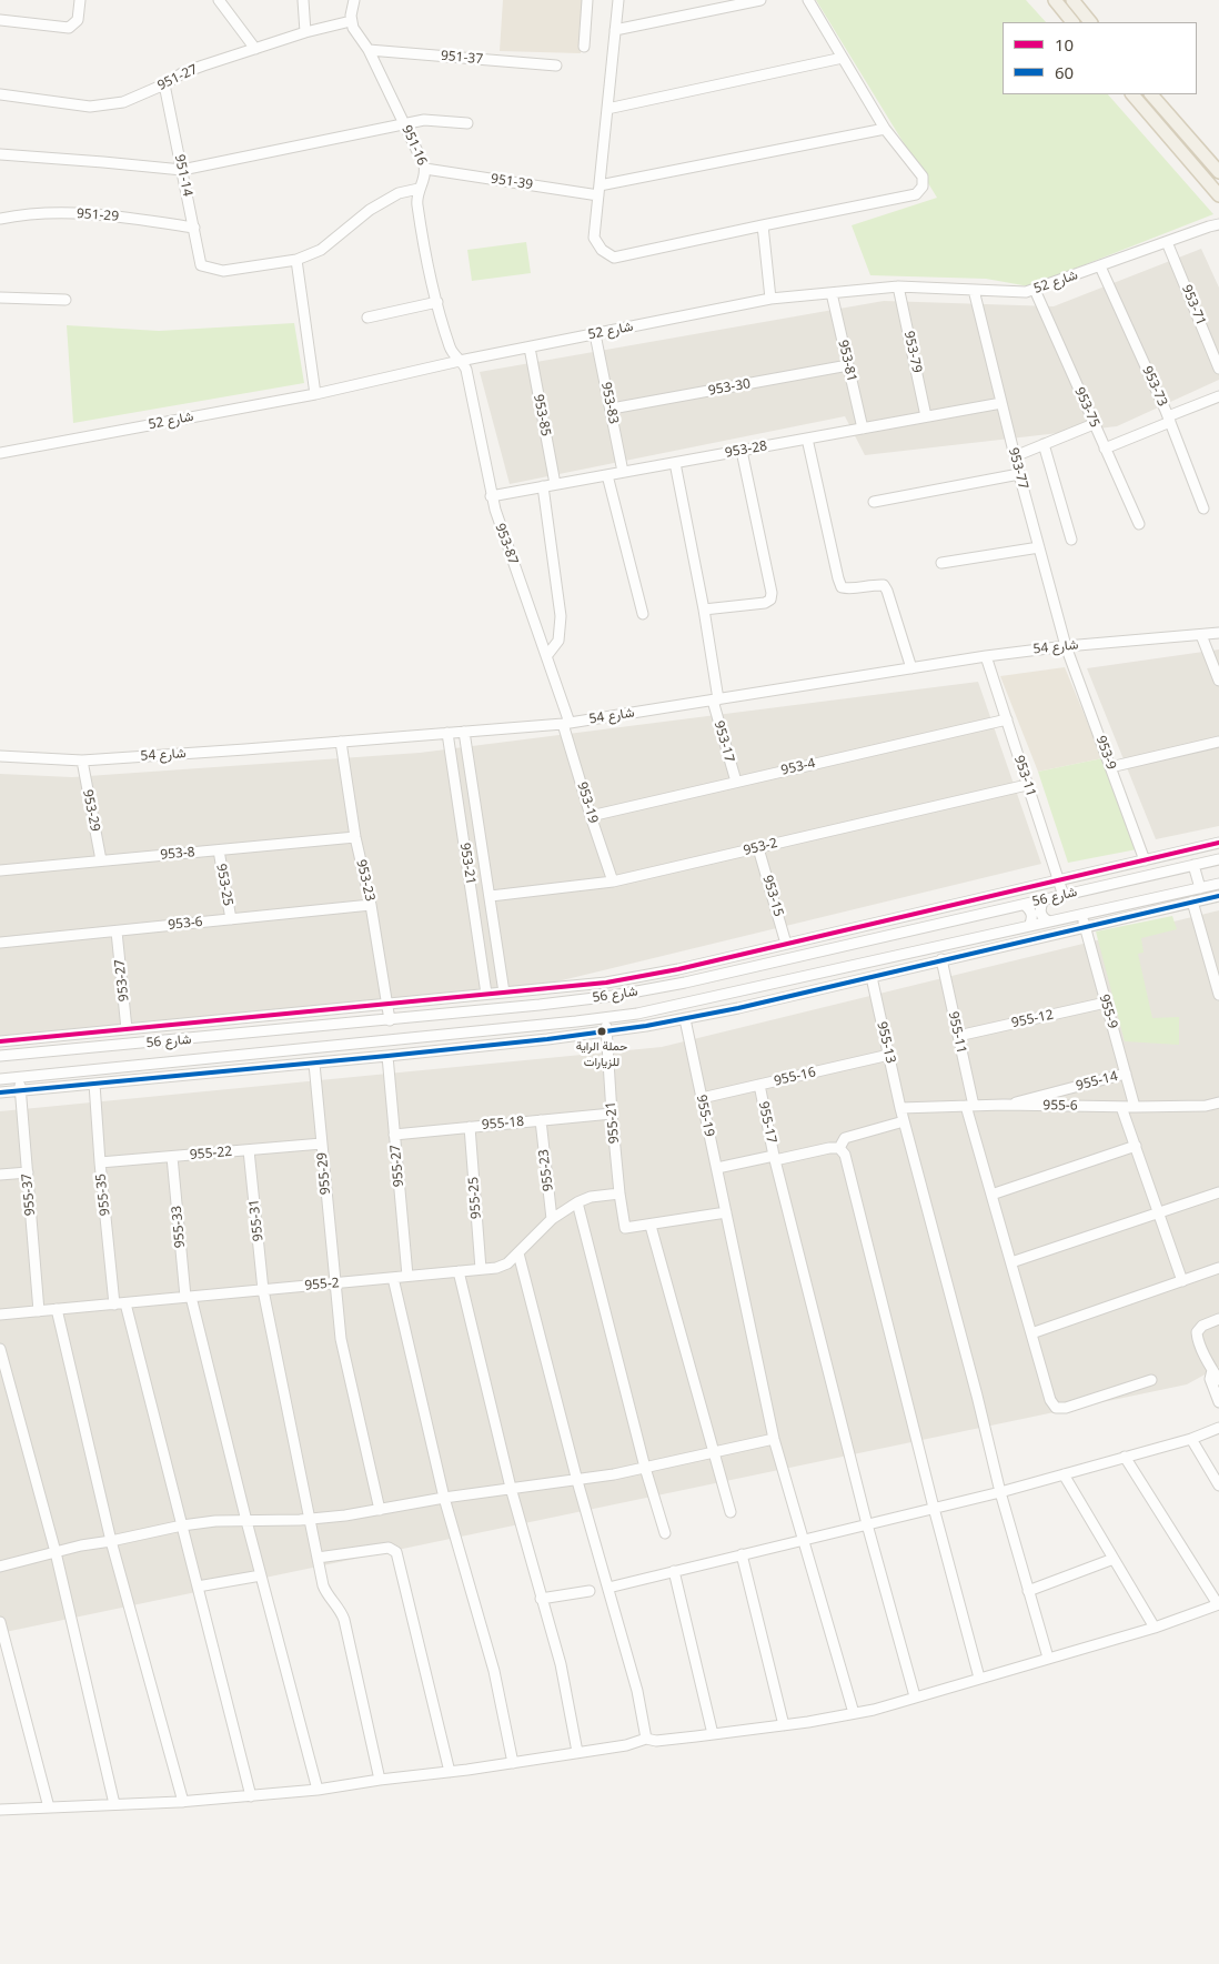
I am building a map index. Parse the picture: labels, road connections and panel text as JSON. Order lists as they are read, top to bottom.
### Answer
{
  "streets": {
    "street": [
      "951-37",
      "951-27",
      "951-16",
      "951-14",
      "951-39",
      "951-29",
      "شارع 52",
      "953-71",
      "953-79",
      "953-81",
      "953-73",
      "953-30",
      "953-83",
      "953-75",
      "953-85",
      "953-28",
      "953-77",
      "953-87",
      "شارع 54",
      "953-17",
      "953-9",
      "953-4",
      "953-11",
      "953-19",
      "953-29",
      "953-2",
      "953-8",
      "953-21",
      "953-23",
      "953-25",
      "953-15",
      "شارع 56",
      "953-6",
      "953-27",
      "955-9",
      "955-12",
      "955-11",
      "955-13",
      "955-16",
      "955-14",
      "955-6",
      "955-19",
      "955-21",
      "955-17",
      "955-18",
      "955-22",
      "955-27",
      "955-23",
      "955-29",
      "955-37",
      "955-35",
      "955-25",
      "955-31",
      "955-33",
      "955-2"
    ]
  },
  "crossings": [
    ["951-37", "951-16"],
    ["951-27", "951-16"],
    ["951-27", "951-14"],
    ["951-16", "951-39"],
    ["951-16", "شارع 52"],
    ["951-16", "953-87"],
    ["951-14", "951-29"],
    ["شارع 52", "953-71"],
    ["شارع 52", "953-79"],
    ["شارع 52", "953-81"],
    ["شارع 52", "953-73"],
    ["شارع 52", "953-83"],
    ["شارع 52", "953-75"],
    ["شارع 52", "953-85"],
    ["شارع 52", "953-77"],
    ["شارع 52", "953-87"],
    ["953-79", "953-28"],
    ["953-81", "953-30"],
    ["953-81", "953-28"],
    ["953-30", "953-83"],
    ["953-83", "953-28"],
    ["953-85", "953-28"],
    ["953-28", "953-77"],
    ["953-28", "953-87"],
    ["953-28", "953-17"],
    ["953-77", "شارع 54"],
    ["953-77", "953-9"],
    ["953-87", "شارع 54"],
    ["953-87", "953-19"],
    ["شارع 54", "953-17"],
    ["شارع 54", "953-9"],
    ["شارع 54", "953-11"],
    ["شارع 54", "953-19"],
    ["شارع 54", "953-29"],
    ["شارع 54", "953-21"],
    ["شارع 54", "953-23"],
    ["953-17", "953-4"],
    ["953-4", "953-11"],
    ["953-4", "953-19"],
    ["953-11", "953-2"],
    ["953-11", "شارع 56"],
    ["953-19", "953-2"],
    ["953-29", "953-8"],
    ["953-2", "953-21"],
    ["953-2", "953-15"],
    ["953-8", "953-23"],
    ["953-8", "953-25"],
    ["953-23", "شارع 56"],
    ["953-23", "953-6"],
    ["953-25", "953-6"],
    ["شارع 56", "955-9"],
    ["شارع 56", "955-21"],
    ["شارع 56", "955-37"],
    ["953-6", "953-27"],
    ["955-9", "955-12"],
    ["955-9", "955-14"],
    ["955-9", "955-6"],
    ["955-12", "955-11"],
    ["955-11", "955-6"],
    ["955-13", "955-16"],
    ["955-13", "955-6"],
    ["955-16", "955-19"],
    ["955-16", "955-17"],
    ["955-14", "955-6"],
    ["955-21", "955-18"],
    ["955-21", "955-2"],
    ["955-18", "955-27"],
    ["955-18", "955-23"],
    ["955-18", "955-25"],
    ["955-22", "955-29"],
    ["955-22", "955-35"],
    ["955-22", "955-31"],
    ["955-22", "955-33"],
    ["955-27", "955-2"],
    ["955-23", "955-2"],
    ["955-29", "955-2"],
    ["955-37", "955-2"],
    ["955-35", "955-2"],
    ["955-25", "955-2"],
    ["955-31", "955-2"],
    ["955-33", "955-2"]
  ],
  "places": ["حملة الراية للزيارات"],
  "lines": ["transit line 10", "transit line 60"],
  "legend": ["10", "60"]
}
